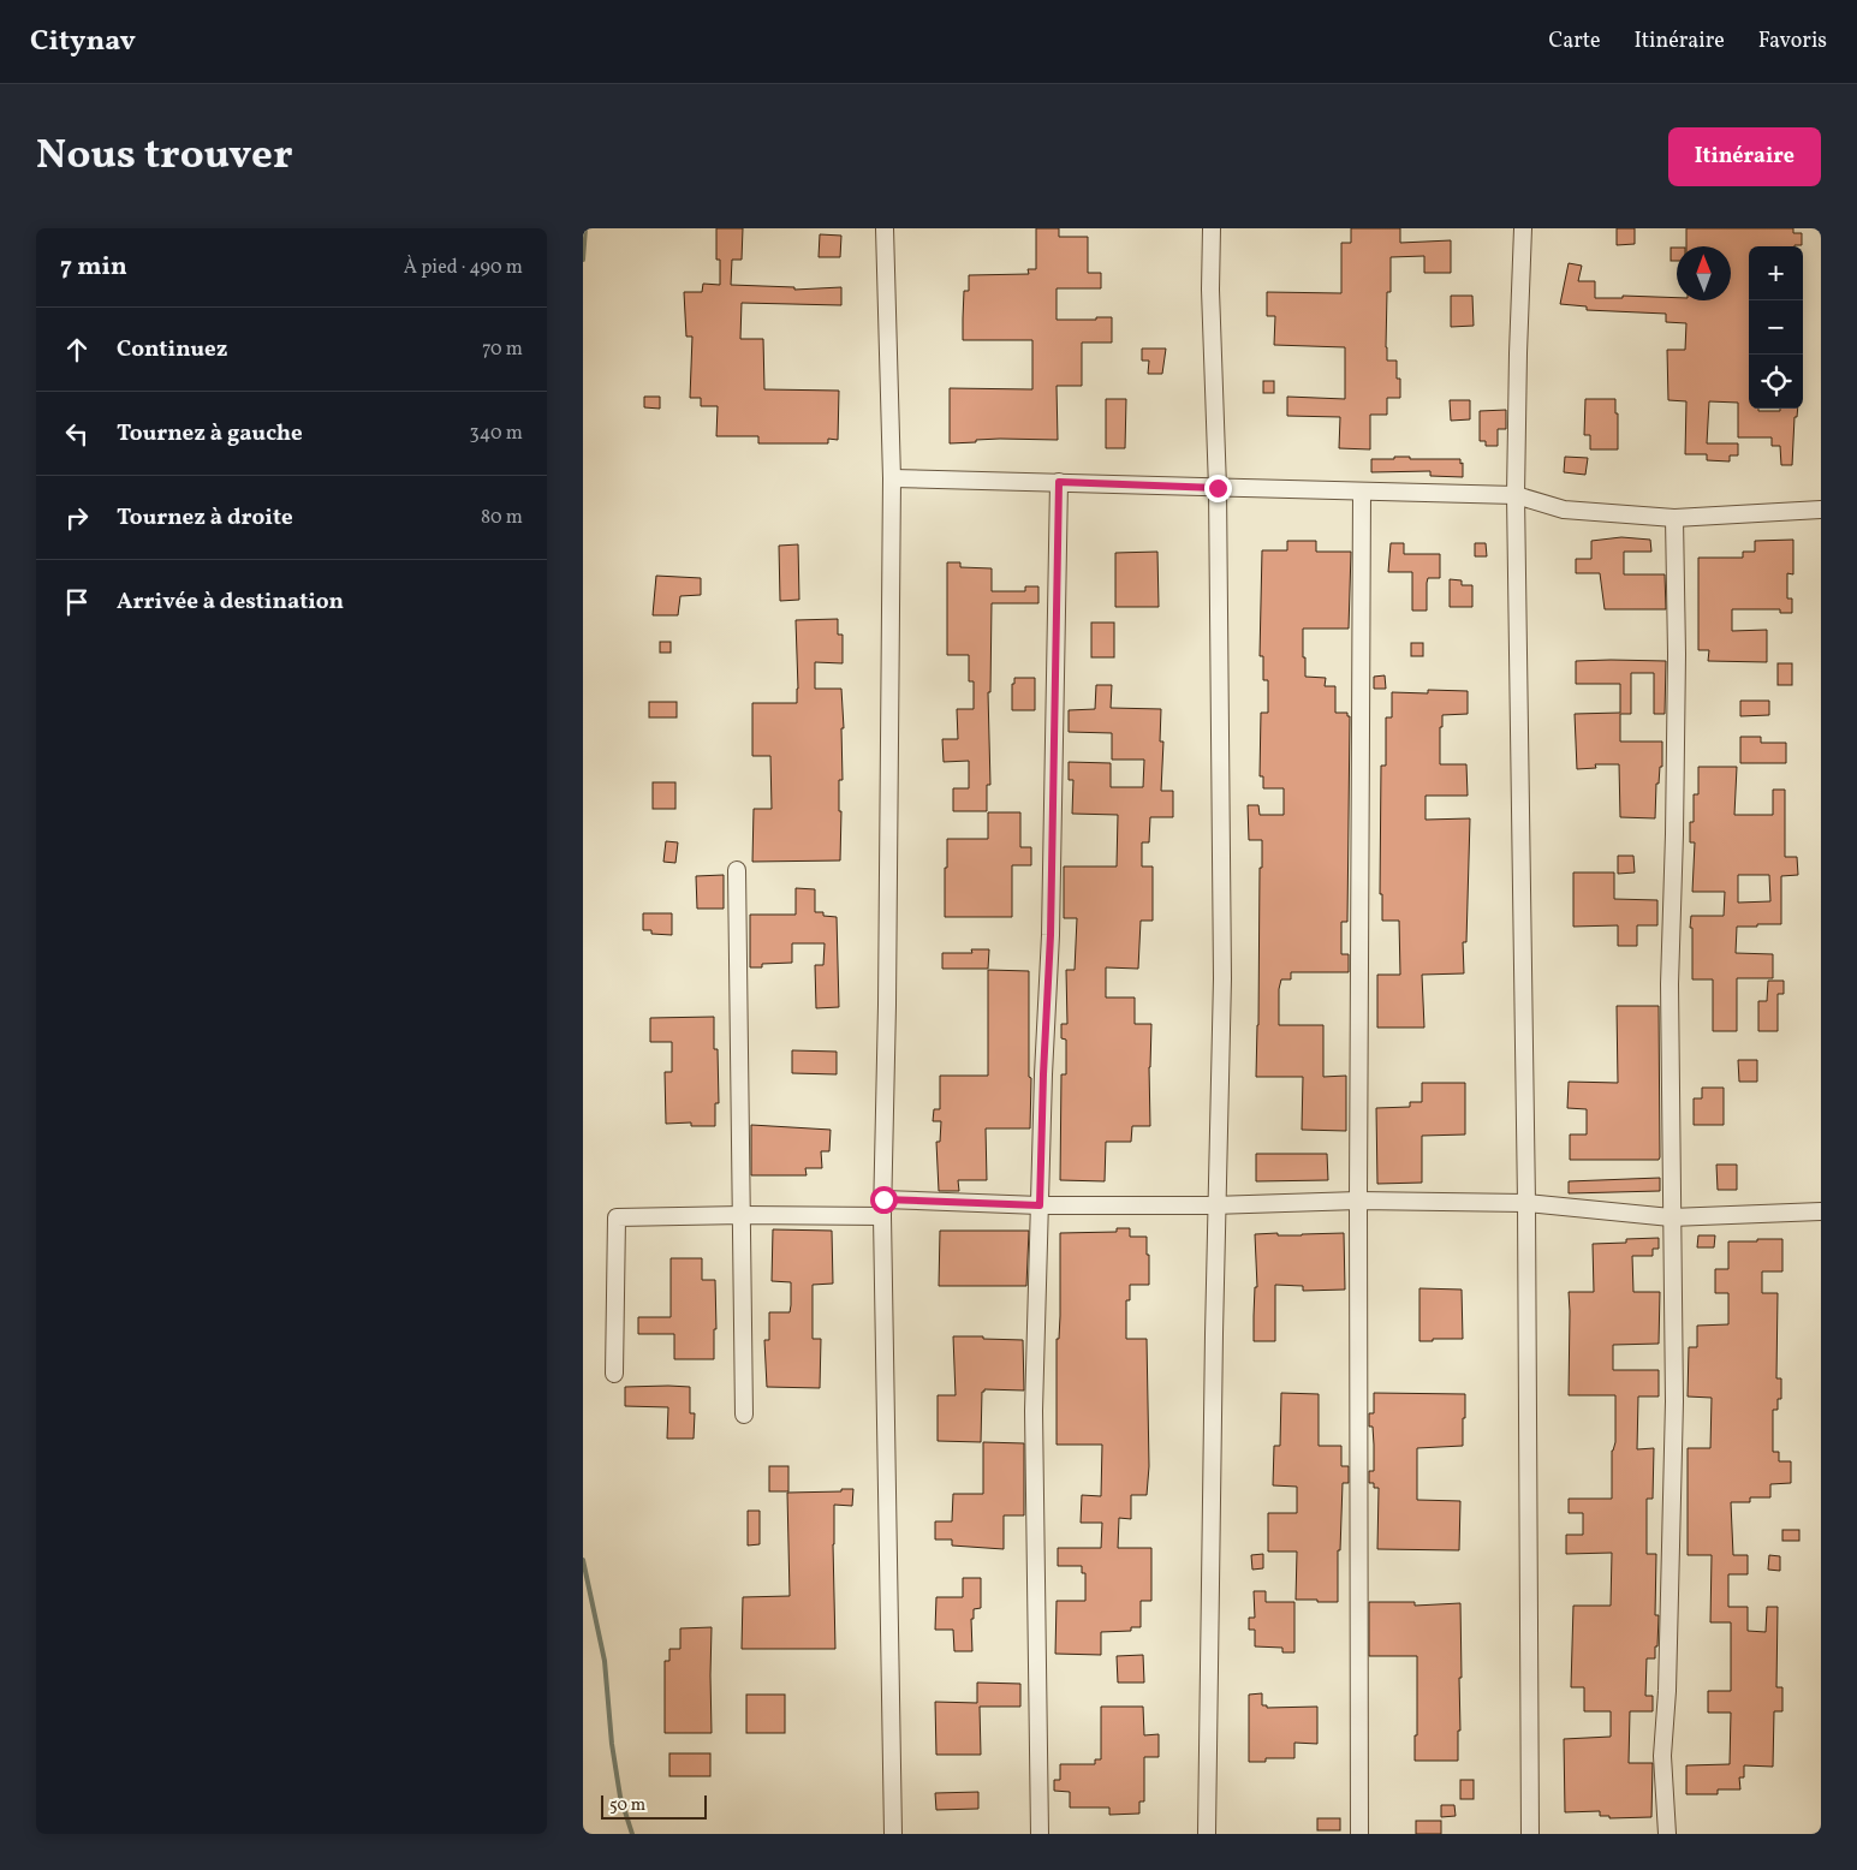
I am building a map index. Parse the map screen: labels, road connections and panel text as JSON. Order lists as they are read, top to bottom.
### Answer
{
  "scale_bar": "50 m",
  "north": "top",
  "page": {
    "header": "Citynav",
    "nav": ["Carte", "Itinéraire", "Favoris"],
    "title": "Nous trouver",
    "buttons": "Itinéraire",
    "heading": ["7 min", "À pied · 490 m"],
    "map_buttons": ["+", "−"],
    "list": [
      ["Continuez", "70 m"],
      ["Tournez à gauche", "340 m"],
      ["Tournez à droite", "80 m"],
      "Arrivée à destination"
    ],
    "scale": "50 m"
  }
}
